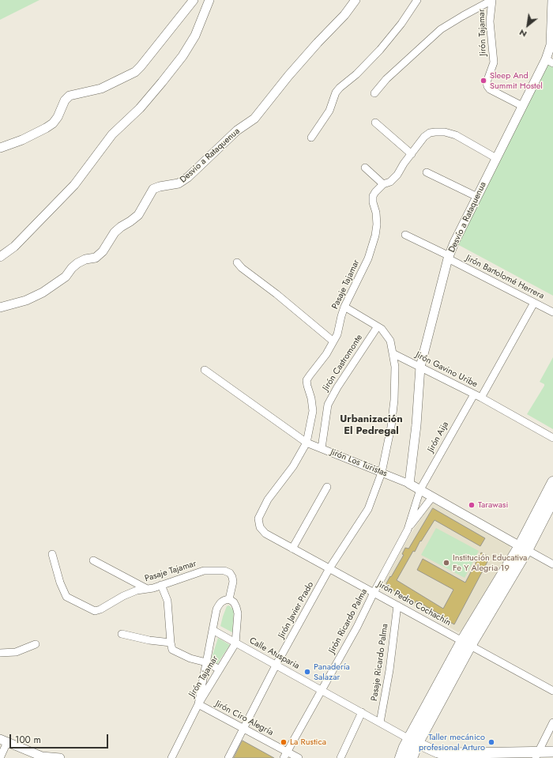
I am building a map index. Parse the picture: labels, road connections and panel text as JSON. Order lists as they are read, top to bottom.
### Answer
{
  "streets": {
    "street": [
      "Jirón Tajamar",
      "Desvío a Rataquenua",
      "Jirón Bartolomé Herrera",
      "Pasaje Tajamar",
      "Jirón Castromonte",
      "Jirón Gavino Uribe",
      "Jirón Aija",
      "Jirón Los Turistas",
      "Jirón Pedro Cochachín",
      "Jirón Javier Prado",
      "Jirón Ricardo Palma",
      "Calle Atusparia",
      "Pasaje Ricardo Palma",
      "Jirón Ciro Alegría"
    ]
  },
  "crossings": [
    ["Jirón Tajamar", "Desvío a Rataquenua"],
    ["Jirón Tajamar", "Pasaje Tajamar"],
    ["Jirón Tajamar", "Calle Atusparia"],
    ["Jirón Tajamar", "Jirón Ciro Alegría"],
    ["Desvío a Rataquenua", "Jirón Bartolomé Herrera"],
    ["Desvío a Rataquenua", "Pasaje Tajamar"],
    ["Desvío a Rataquenua", "Jirón Gavino Uribe"],
    ["Desvío a Rataquenua", "Jirón Los Turistas"],
    ["Pasaje Tajamar", "Jirón Los Turistas"],
    ["Pasaje Tajamar", "Jirón Pedro Cochachín"],
    ["Jirón Castromonte", "Jirón Los Turistas"],
    ["Jirón Gavino Uribe", "Jirón Aija"],
    ["Jirón Gavino Uribe", "Jirón Javier Prado"],
    ["Jirón Aija", "Jirón Los Turistas"],
    ["Jirón Aija", "Jirón Ricardo Palma"],
    ["Jirón Los Turistas", "Jirón Javier Prado"],
    ["Jirón Los Turistas", "Jirón Ricardo Palma"],
    ["Jirón Pedro Cochachín", "Jirón Javier Prado"],
    ["Jirón Pedro Cochachín", "Jirón Ricardo Palma"],
    ["Jirón Pedro Cochachín", "Pasaje Ricardo Palma"],
    ["Jirón Javier Prado", "Calle Atusparia"],
    ["Jirón Javier Prado", "Jirón Ciro Alegría"],
    ["Jirón Ricardo Palma", "Calle Atusparia"],
    ["Jirón Ricardo Palma", "Jirón Ciro Alegría"],
    ["Calle Atusparia", "Pasaje Ricardo Palma"]
  ],
  "districts": ["Urbanización El Pedregal"],
  "places": [
    "Sleep And Summit Hostel",
    "Tarawasi",
    "Institución Educativa Fe Y Alegria 19",
    "Panadería Salazar",
    "La Rustica",
    "Taller mecánico profesional Arturo"
  ],
  "scale_bar": "100 m",
  "north": "bottom left"
}
